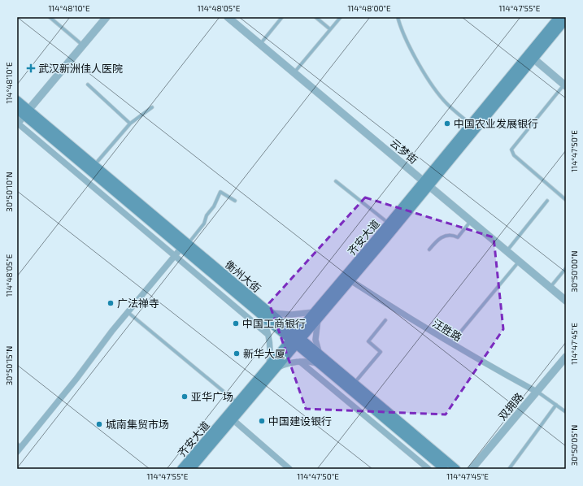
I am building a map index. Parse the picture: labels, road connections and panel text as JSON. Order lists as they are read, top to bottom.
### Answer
{
  "streets": {
    "main road": ["齐安大道", "衡州大街"],
    "street": ["云梦街", "汪胜路", "双拥路"]
  },
  "crossings": [
    ["云梦街", "齐安大道"],
    ["齐安大道", "衡州大街"],
    ["齐安大道", "汪胜路"],
    ["汪胜路", "双拥路"]
  ],
  "places": {
    "health": ["武汉新洲佳人医院"],
    "other": [
      "中国农业发展银行",
      "广法禅寺",
      "中国工商银行",
      "新华大厦",
      "亚华广场",
      "中国建设银行",
      "城南集贸市场"
    ]
  },
  "coordinates": [
    "114°48'10\"E",
    "114°48'05\"E",
    "114°48'00\"E",
    "114°47'55\"E",
    "114°47'50\"E",
    "30°50'10\"N",
    "30°50'00\"N",
    "114°47'45\"E",
    "30°50'15\"N",
    "30°50'05\"N"
  ]
}
